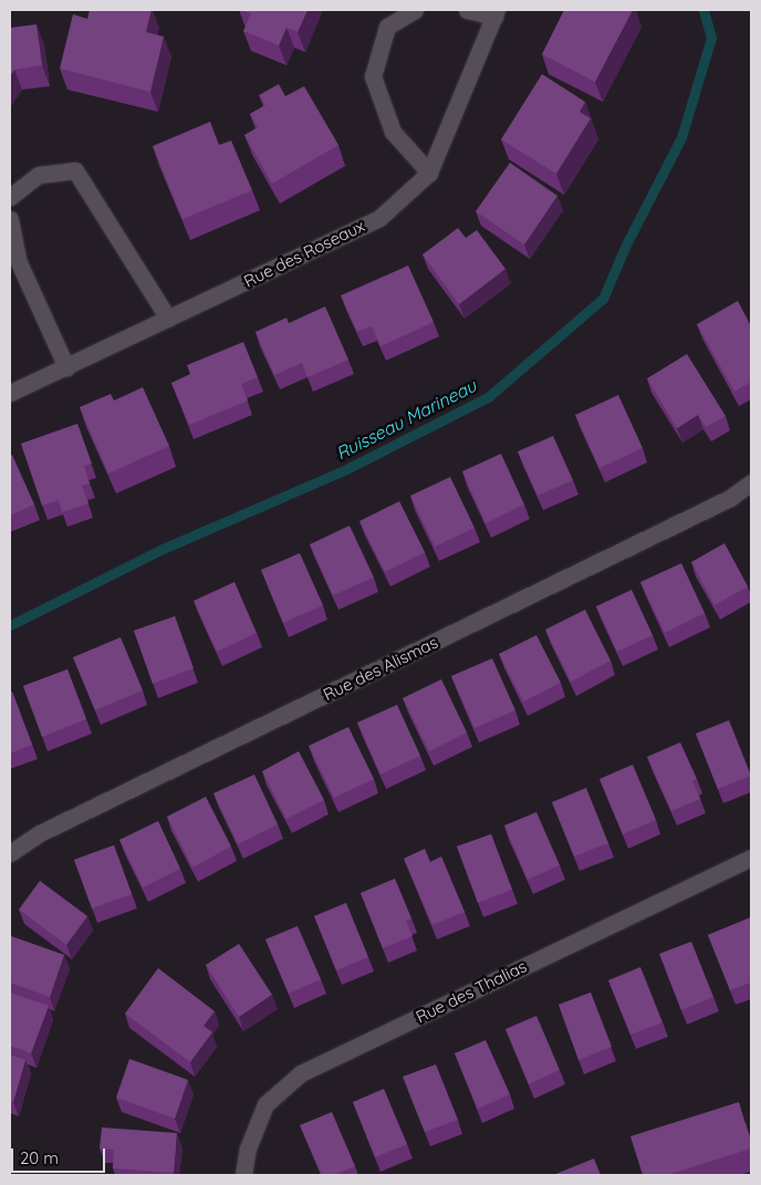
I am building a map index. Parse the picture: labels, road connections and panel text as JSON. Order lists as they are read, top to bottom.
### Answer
{
  "streets": {
    "street": ["Rue des Roseaux", "Rue des Alismas", "Rue des Thalias"]
  },
  "water": ["Ruisseau Marineau"],
  "scale_bar": "20 m"
}
